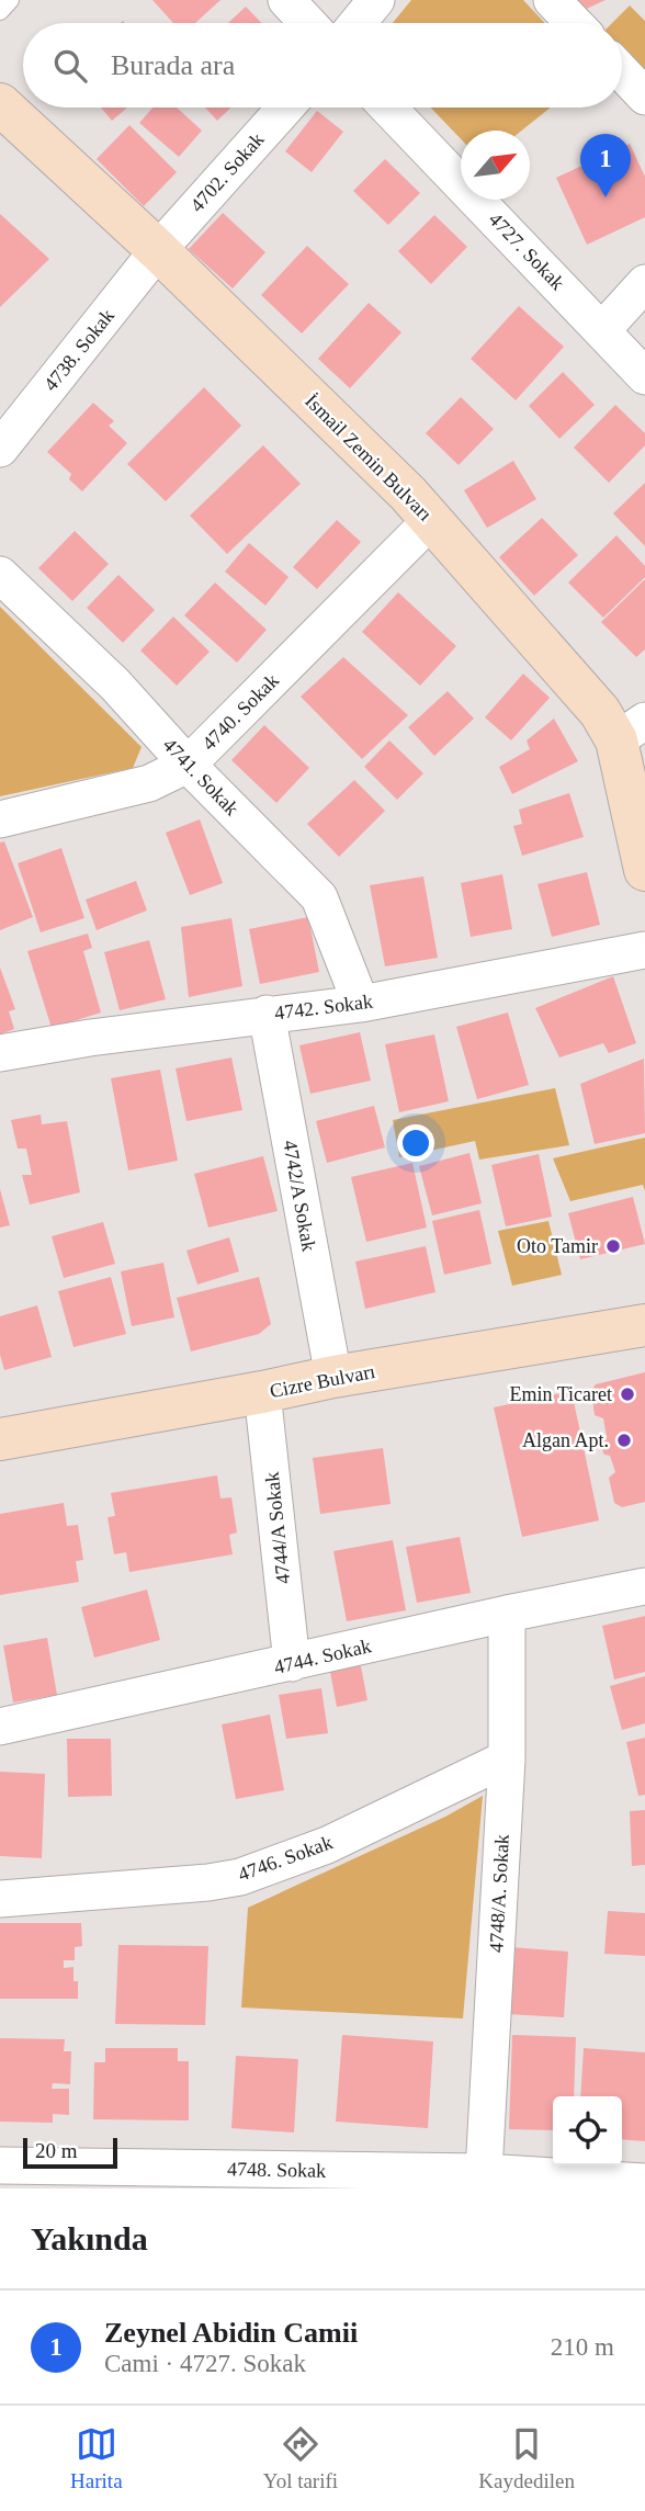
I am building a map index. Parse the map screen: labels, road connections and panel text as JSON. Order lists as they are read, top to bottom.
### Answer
{
  "streets": {
    "main road": ["İsmail Zemin Bulvarı", "Cizre Bulvarı"],
    "street": [
      "4702. Sokak",
      "4727. Sokak",
      "4738. Sokak",
      "4740. Sokak",
      "4741. Sokak",
      "4742. Sokak",
      "4742/A Sokak",
      "4744/A Sokak",
      "4744. Sokak",
      "4746. Sokak",
      "4748/A. Sokak",
      "4748. Sokak"
    ]
  },
  "crossings": [
    ["4702. Sokak", "4738. Sokak"],
    ["4702. Sokak", "İsmail Zemin Bulvarı"],
    ["4738. Sokak", "İsmail Zemin Bulvarı"],
    ["İsmail Zemin Bulvarı", "4740. Sokak"],
    ["4740. Sokak", "4741. Sokak"],
    ["4741. Sokak", "4742. Sokak"],
    ["4742. Sokak", "4742/A Sokak"],
    ["4742/A Sokak", "Cizre Bulvarı"],
    ["Cizre Bulvarı", "4744/A Sokak"],
    ["4744/A Sokak", "4744. Sokak"],
    ["4744. Sokak", "4748/A. Sokak"],
    ["4746. Sokak", "4748/A. Sokak"],
    ["4748/A. Sokak", "4748. Sokak"]
  ],
  "places": ["Oto Tamir", "Emin Ticaret", "Algan Apt."],
  "scale_bar": "20 m",
  "north": "top right",
  "page": {
    "search": "Burada ara",
    "pins": "1",
    "scale": "20 m",
    "heading": "Yakında",
    "list": [
      {
        "mark": "1",
        "name": "Zeynel Abidin Camii",
        "note": "Cami · 4727. Sokak",
        "value": "210 m"
      }
    ],
    "nav": ["Harita", "Yol tarifi", "Kaydedilen"]
  }
}
